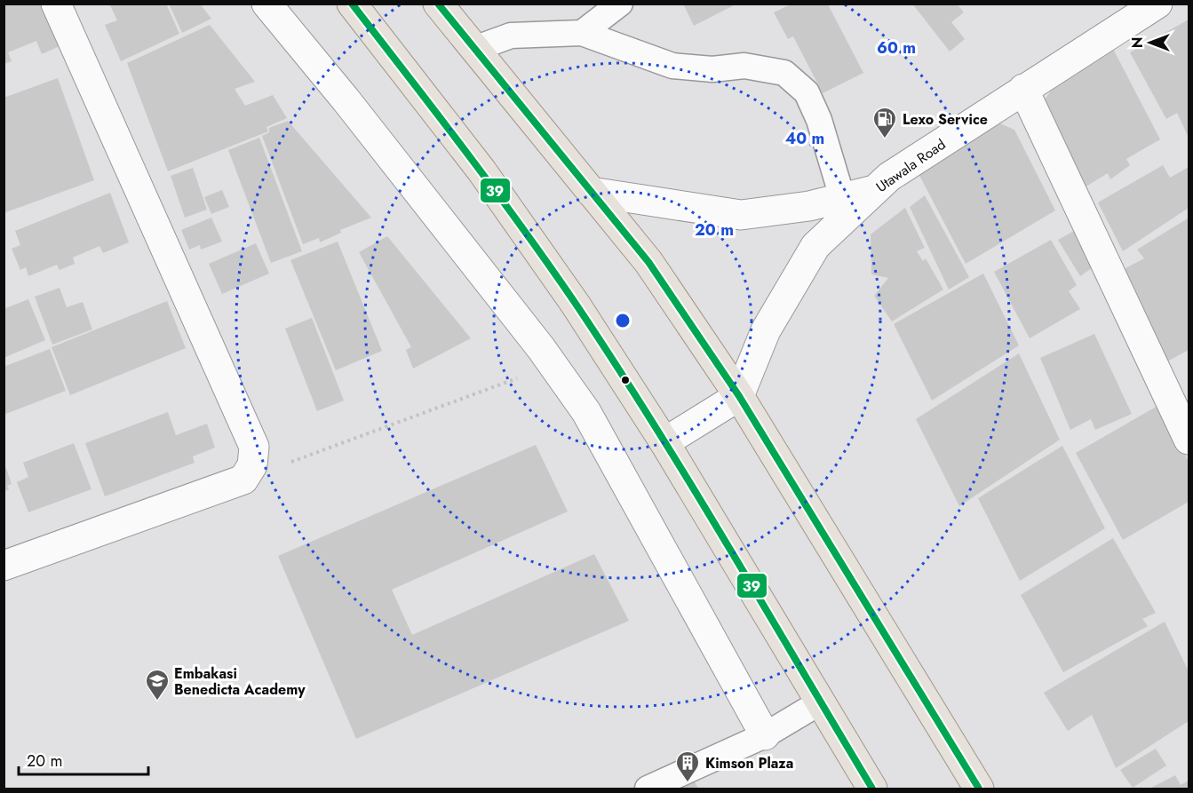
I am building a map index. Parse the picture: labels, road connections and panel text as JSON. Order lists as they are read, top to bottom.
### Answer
{
  "streets": {
    "street": ["Utawala Road"]
  },
  "places": {
    "fuel station": ["Lexo Service"],
    "school or university": ["Embakasi Benedicta Academy"],
    "building": ["Kimson Plaza"]
  },
  "lines": ["transit line 39"],
  "scale_bar": "20 m",
  "north": "left",
  "rings": ["60 m", "40 m", "20 m"]
}
